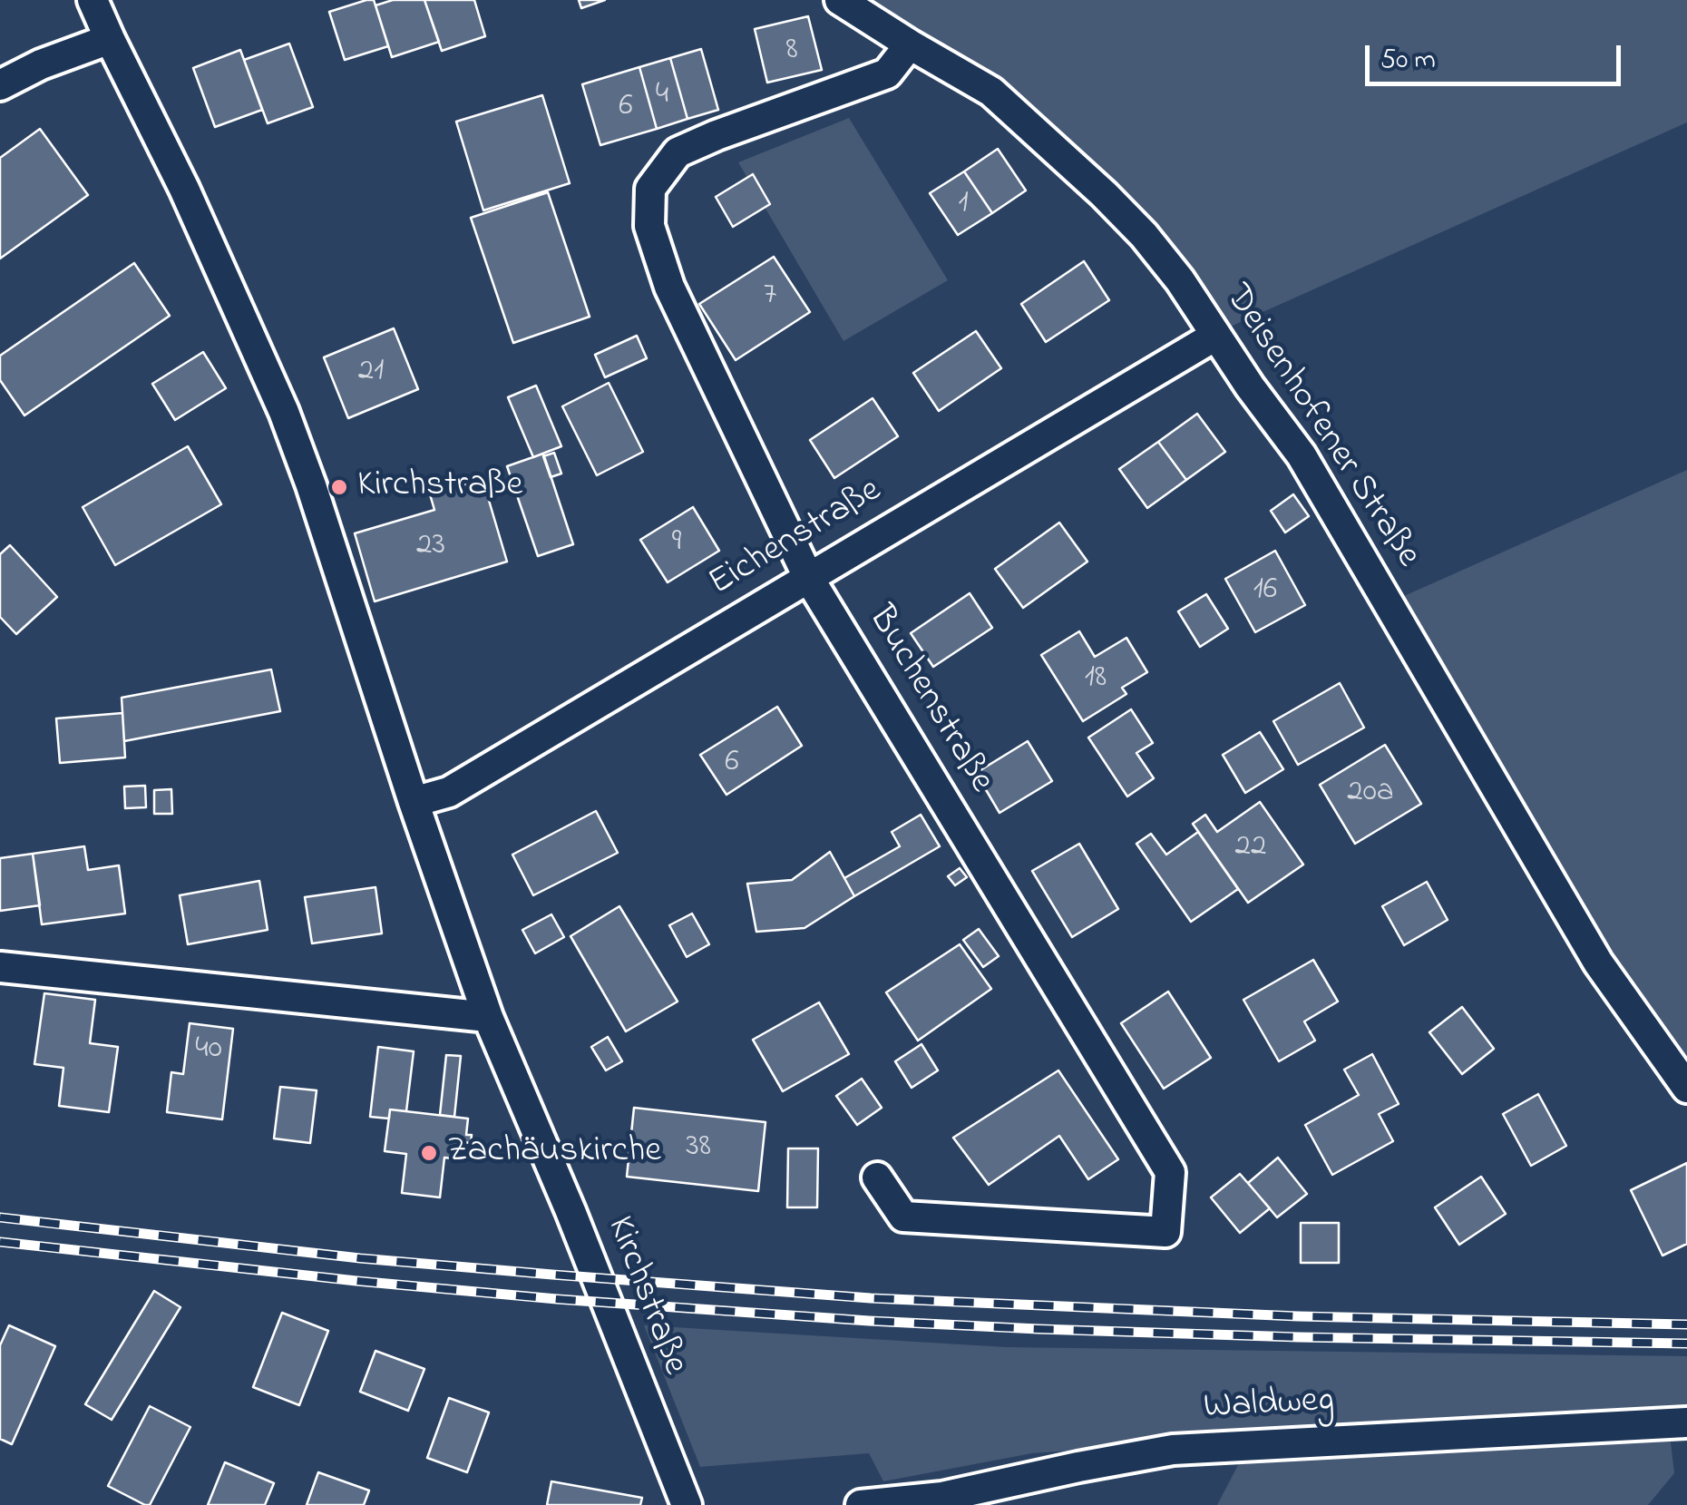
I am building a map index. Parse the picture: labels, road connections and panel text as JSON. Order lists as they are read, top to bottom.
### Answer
{
  "streets": {
    "street": [
      "Deisenhofener Straße",
      "Eichenstraße",
      "Buchenstraße",
      "Kirchstraße",
      "Waldweg"
    ]
  },
  "crossings": [
    ["Deisenhofener Straße", "Eichenstraße"],
    ["Deisenhofener Straße", "Buchenstraße"],
    ["Eichenstraße", "Buchenstraße"],
    ["Eichenstraße", "Kirchstraße"]
  ],
  "places": ["Kirchstraße", "Zachäuskirche"],
  "house_numbers": [
    "8",
    "4",
    "6",
    "1",
    "7",
    "21",
    "9",
    "23",
    "16",
    "18",
    "6",
    "20a",
    "22",
    "40",
    "38"
  ],
  "scale_bar": "50 m"
}
